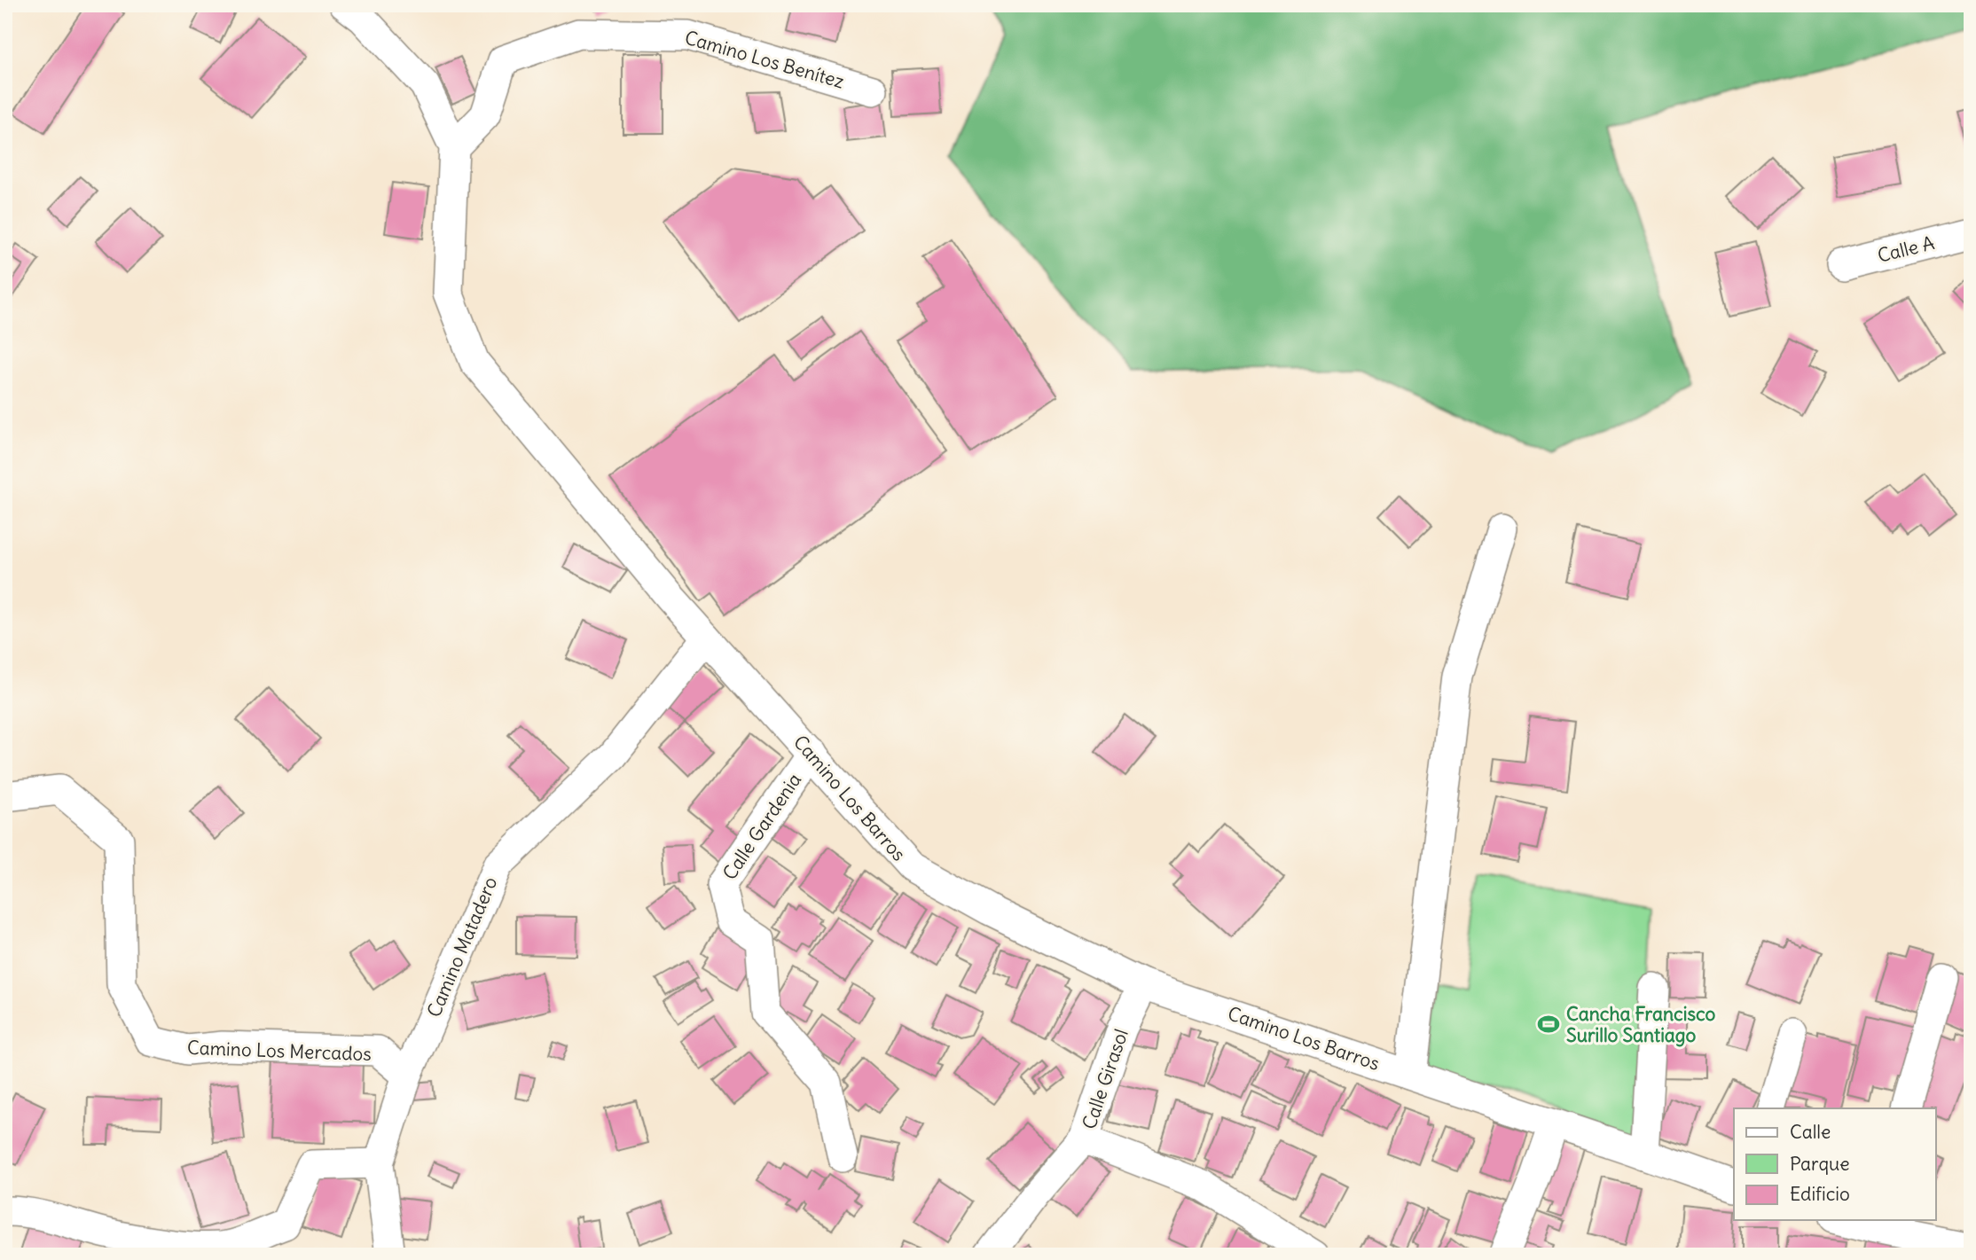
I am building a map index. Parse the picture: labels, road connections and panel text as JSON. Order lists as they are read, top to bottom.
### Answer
{
  "streets": {
    "street": [
      "Camino Los Benítez",
      "Calle A",
      "Camino Los Barros",
      "Calle Gardenia",
      "Camino Matadero",
      "Camino Los Mercados",
      "Calle Girasol"
    ]
  },
  "crossings": [
    ["Camino Los Benítez", "Camino Los Barros"],
    ["Camino Los Barros", "Calle Gardenia"],
    ["Camino Los Barros", "Camino Matadero"],
    ["Camino Los Barros", "Calle Girasol"],
    ["Camino Matadero", "Camino Los Mercados"]
  ],
  "places": {
    "sports": ["Cancha Francisco Surillo Santiago"]
  },
  "legend": ["Calle", "Parque", "Edificio"]
}
